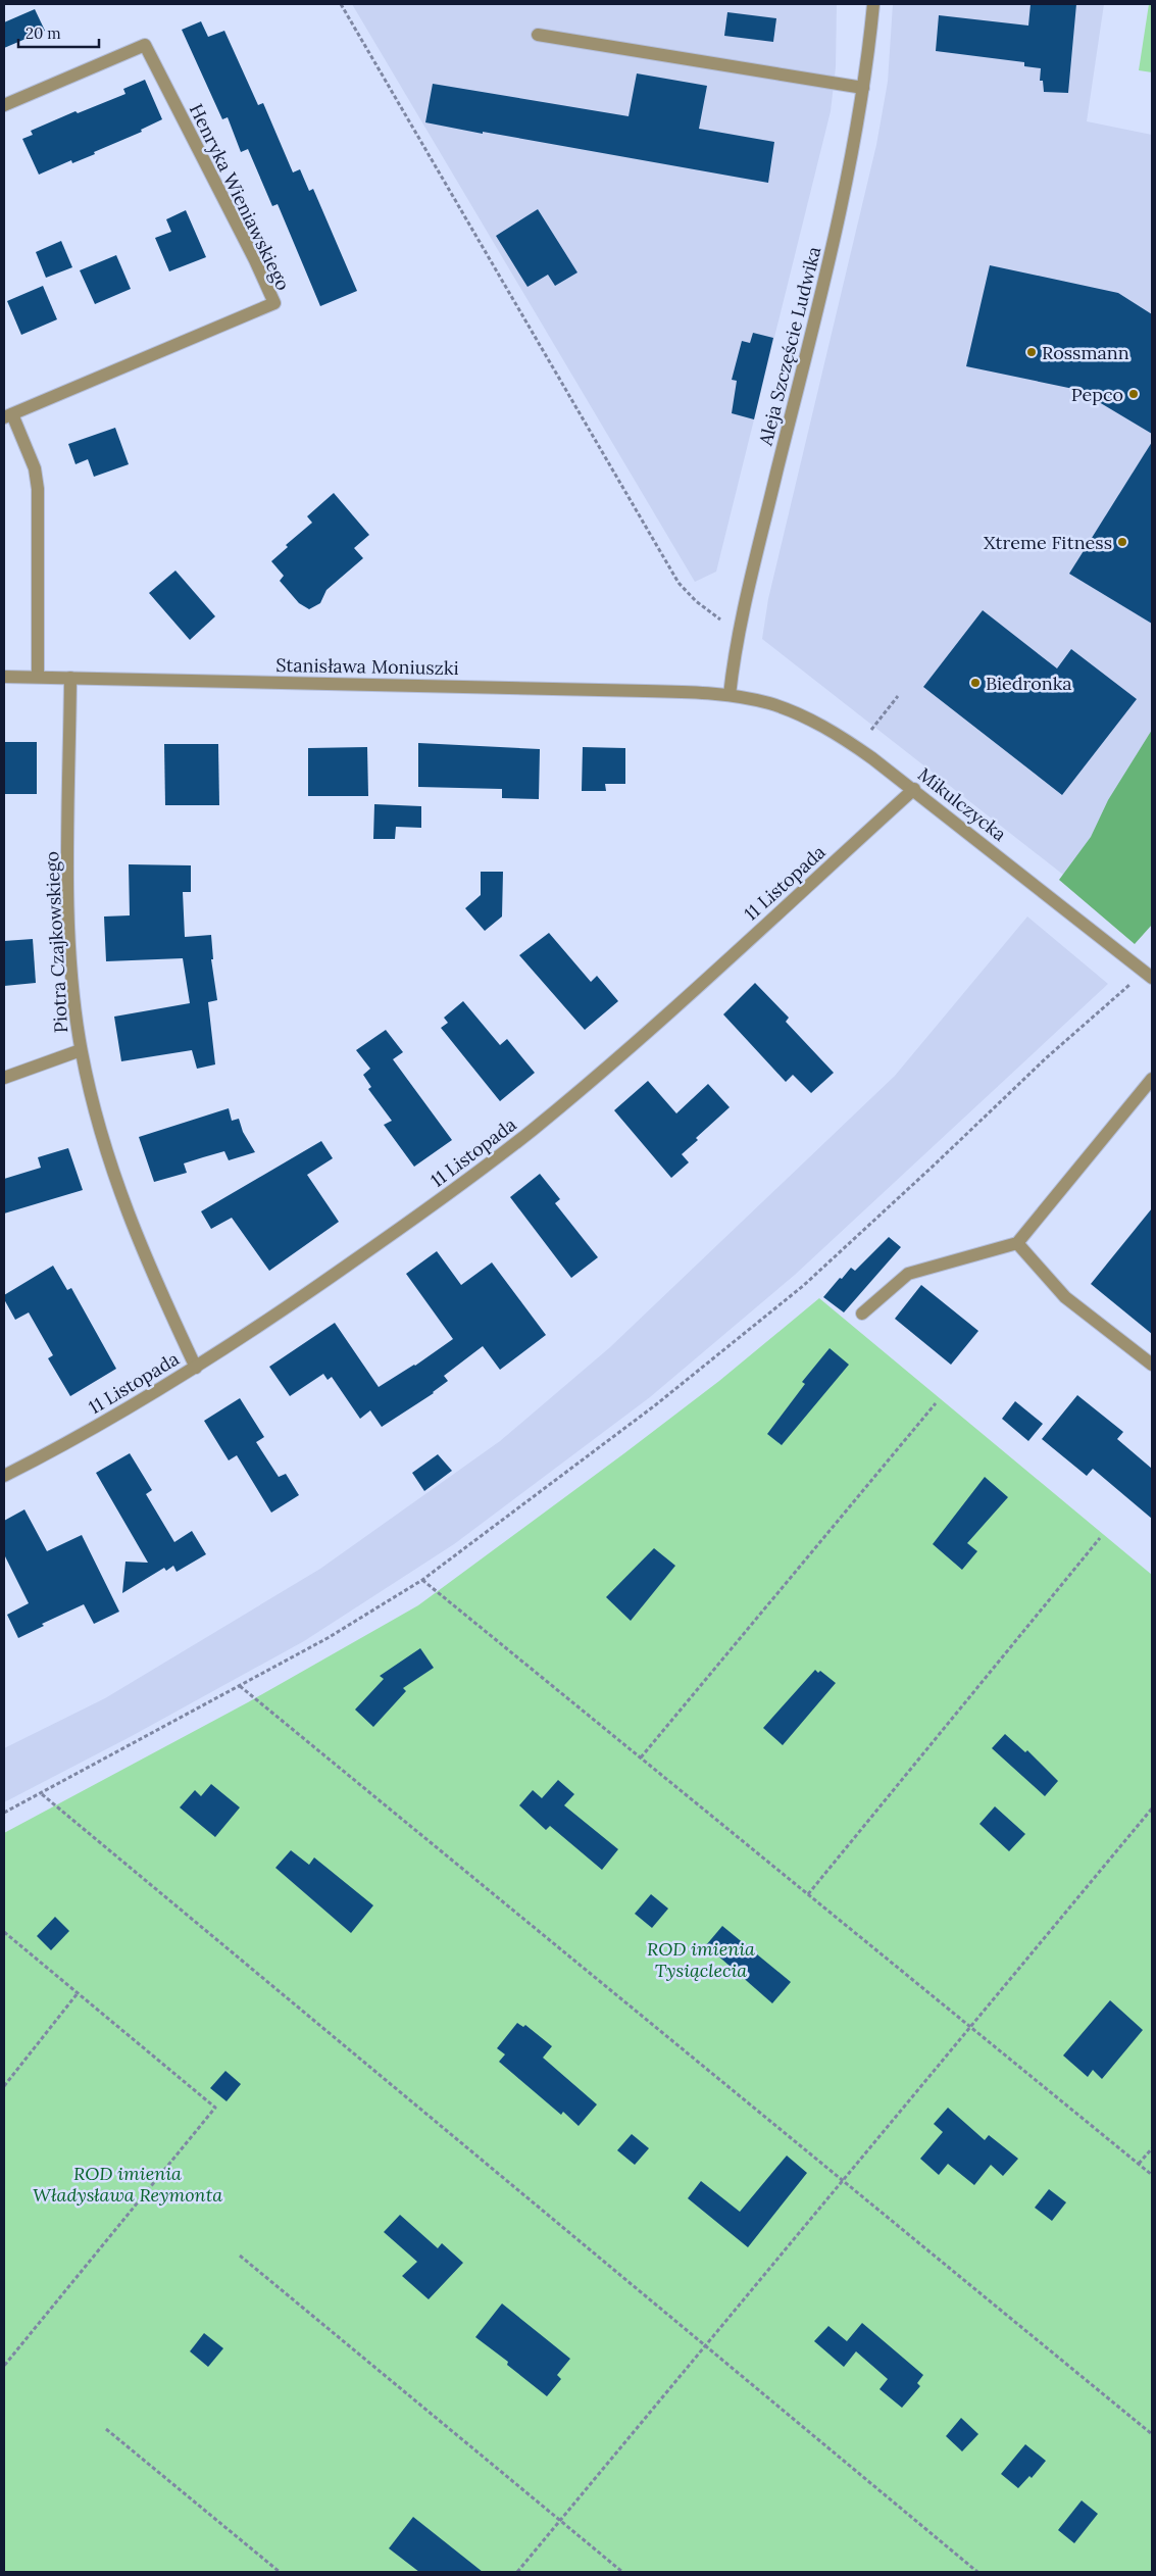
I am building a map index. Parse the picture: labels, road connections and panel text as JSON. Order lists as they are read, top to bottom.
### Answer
{
  "streets": {
    "street": [
      "Henryka Wieniawskiego",
      "Aleja Szczęście Ludwika",
      "Stanisława Moniuszki",
      "Mikulczycka",
      "11 Listopada",
      "Piotra Czajkowskiego"
    ]
  },
  "crossings": [
    ["Henryka Wieniawskiego", "Stanisława Moniuszki"],
    ["Aleja Szczęście Ludwika", "Stanisława Moniuszki"],
    ["Aleja Szczęście Ludwika", "Mikulczycka"],
    ["Stanisława Moniuszki", "Mikulczycka"],
    ["Stanisława Moniuszki", "Piotra Czajkowskiego"],
    ["Mikulczycka", "11 Listopada"],
    ["11 Listopada", "Piotra Czajkowskiego"]
  ],
  "parks": ["ROD imienia Tysiąclecia", "ROD imienia Władysława Reymonta"],
  "places": [
    "Rossmann",
    "Pepco",
    "Xtreme Fitness",
    "Biedronka"
  ],
  "scale_bar": "20 m"
}
